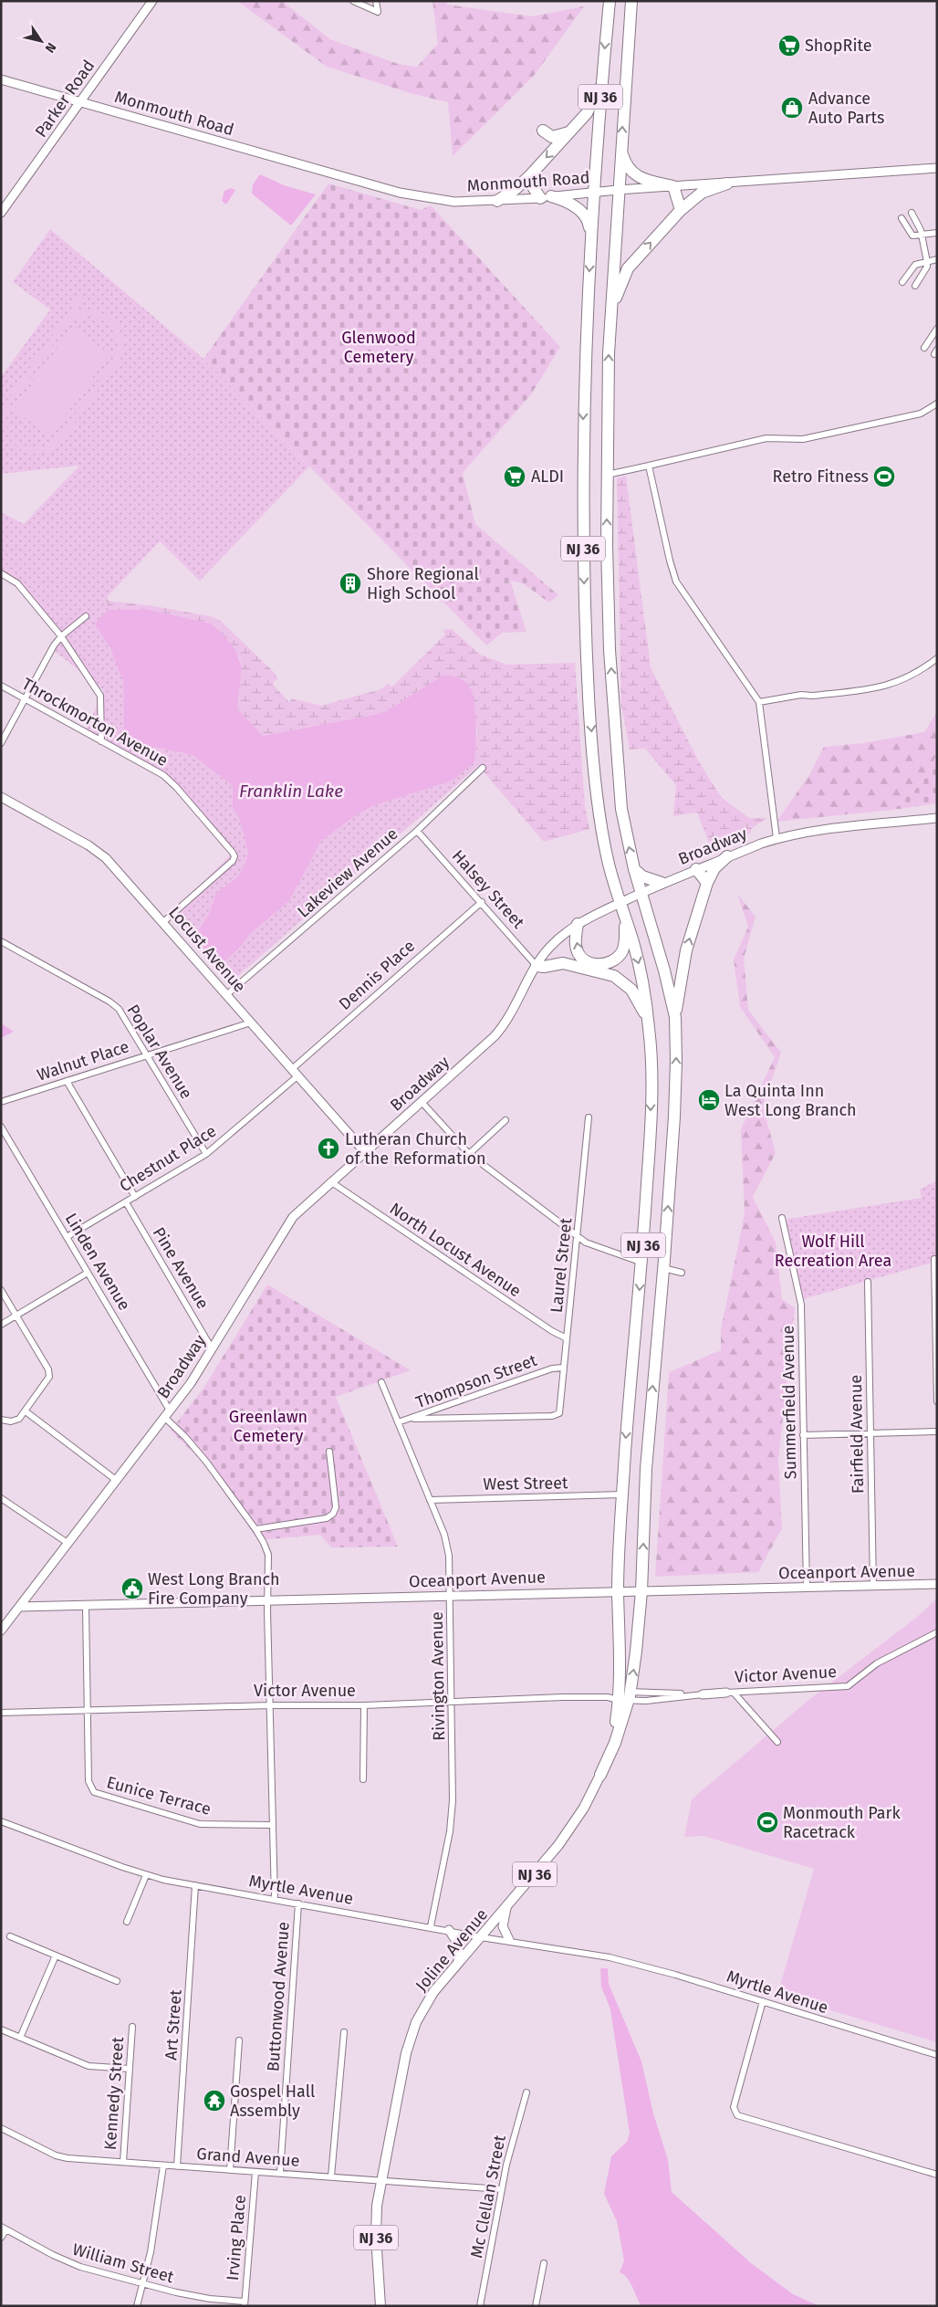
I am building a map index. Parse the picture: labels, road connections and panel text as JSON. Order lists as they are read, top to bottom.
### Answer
{
  "streets": {
    "highway": ["NJ 36"],
    "main road": ["Joline Avenue"],
    "street": [
      "Parker Road",
      "Monmouth Road",
      "Throckmorton Avenue",
      "Broadway",
      "Lakeview Avenue",
      "Halsey Street",
      "Locust Avenue",
      "Dennis Place",
      "Poplar Avenue",
      "Walnut Place",
      "Chestnut Place",
      "North Locust Avenue",
      "Linden Avenue",
      "Laurel Street",
      "Pine Avenue",
      "Thompson Street",
      "Summerfield Avenue",
      "Fairfield Avenue",
      "West Street",
      "Oceanport Avenue",
      "Victor Avenue",
      "Rivington Avenue",
      "Eunice Terrace",
      "Myrtle Avenue",
      "Buttonwood Avenue",
      "Art Street",
      "Kennedy Street",
      "Grand Avenue",
      "Mc Clellan Street",
      "Irving Place",
      "William Street"
    ]
  },
  "crossings": [
    ["NJ 36", "Monmouth Road"],
    ["NJ 36", "Broadway"],
    ["NJ 36", "West Street"],
    ["NJ 36", "Oceanport Avenue"],
    ["NJ 36", "Victor Avenue"],
    ["NJ 36", "Joline Avenue"],
    ["Parker Road", "Monmouth Road"],
    ["Throckmorton Avenue", "Locust Avenue"],
    ["Broadway", "Halsey Street"],
    ["Broadway", "Locust Avenue"],
    ["Broadway", "North Locust Avenue"],
    ["Broadway", "Linden Avenue"],
    ["Broadway", "Pine Avenue"],
    ["Broadway", "Oceanport Avenue"],
    ["Lakeview Avenue", "Halsey Street"],
    ["Lakeview Avenue", "Locust Avenue"],
    ["Halsey Street", "Dennis Place"],
    ["Locust Avenue", "Dennis Place"],
    ["Locust Avenue", "Walnut Place"],
    ["Locust Avenue", "Chestnut Place"],
    ["Poplar Avenue", "Walnut Place"],
    ["Poplar Avenue", "Chestnut Place"],
    ["Chestnut Place", "Linden Avenue"],
    ["Chestnut Place", "Pine Avenue"],
    ["North Locust Avenue", "Laurel Street"],
    ["Linden Avenue", "Oceanport Avenue"],
    ["Linden Avenue", "Victor Avenue"],
    ["Linden Avenue", "Eunice Terrace"],
    ["Linden Avenue", "Myrtle Avenue"],
    ["Laurel Street", "Thompson Street"],
    ["Thompson Street", "Rivington Avenue"],
    ["Summerfield Avenue", "Oceanport Avenue"],
    ["Fairfield Avenue", "Oceanport Avenue"],
    ["West Street", "Rivington Avenue"],
    ["Oceanport Avenue", "Rivington Avenue"],
    ["Oceanport Avenue", "Eunice Terrace"],
    ["Victor Avenue", "Rivington Avenue"],
    ["Victor Avenue", "Eunice Terrace"],
    ["Rivington Avenue", "Myrtle Avenue"],
    ["Myrtle Avenue", "Joline Avenue"],
    ["Myrtle Avenue", "Buttonwood Avenue"],
    ["Myrtle Avenue", "Art Street"],
    ["Joline Avenue", "Grand Avenue"],
    ["Buttonwood Avenue", "Grand Avenue"],
    ["Art Street", "Grand Avenue"],
    ["Kennedy Street", "Grand Avenue"],
    ["Grand Avenue", "Mc Clellan Street"],
    ["Grand Avenue", "Irving Place"],
    ["Irving Place", "William Street"]
  ],
  "water": ["Franklin Lake"],
  "parks": ["Glenwood Cemetery", "Wolf Hill Recreation Area", "Greenlawn Cemetery"],
  "places": {
    "supermarket": ["ShopRite", "ALDI"],
    "shop": ["Advance Auto Parts"],
    "sports": ["Retro Fitness", "Monmouth Park Racetrack"],
    "building": ["Shore Regional High School"],
    "hotel": ["La Quinta Inn West Long Branch"],
    "church": ["Lutheran Church of the Reformation"],
    "public building": ["West Long Branch Fire Company"],
    "temple": ["Gospel Hall Assembly"]
  },
  "north": "bottom right"
}
